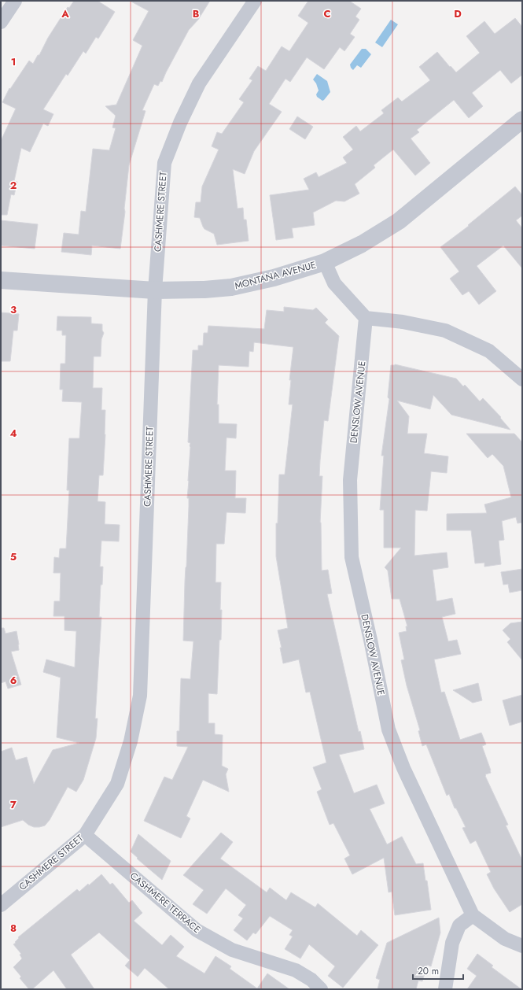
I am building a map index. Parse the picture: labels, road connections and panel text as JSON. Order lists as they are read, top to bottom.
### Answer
{
  "streets": {
    "street": [
      "CASHMERE STREET",
      "MONTANA AVENUE",
      "DENSLOW AVENUE",
      "CASHMERE TERRACE"
    ]
  },
  "crossings": [
    ["CASHMERE STREET", "MONTANA AVENUE"],
    ["CASHMERE STREET", "CASHMERE TERRACE"]
  ],
  "scale_bar": "20 m",
  "grid": {
    "columns": [
      "A",
      "B",
      "C",
      "D"
    ],
    "rows": [
      "1",
      "2",
      "3",
      "4",
      "5",
      "6",
      "7",
      "8"
    ]
  }
}
